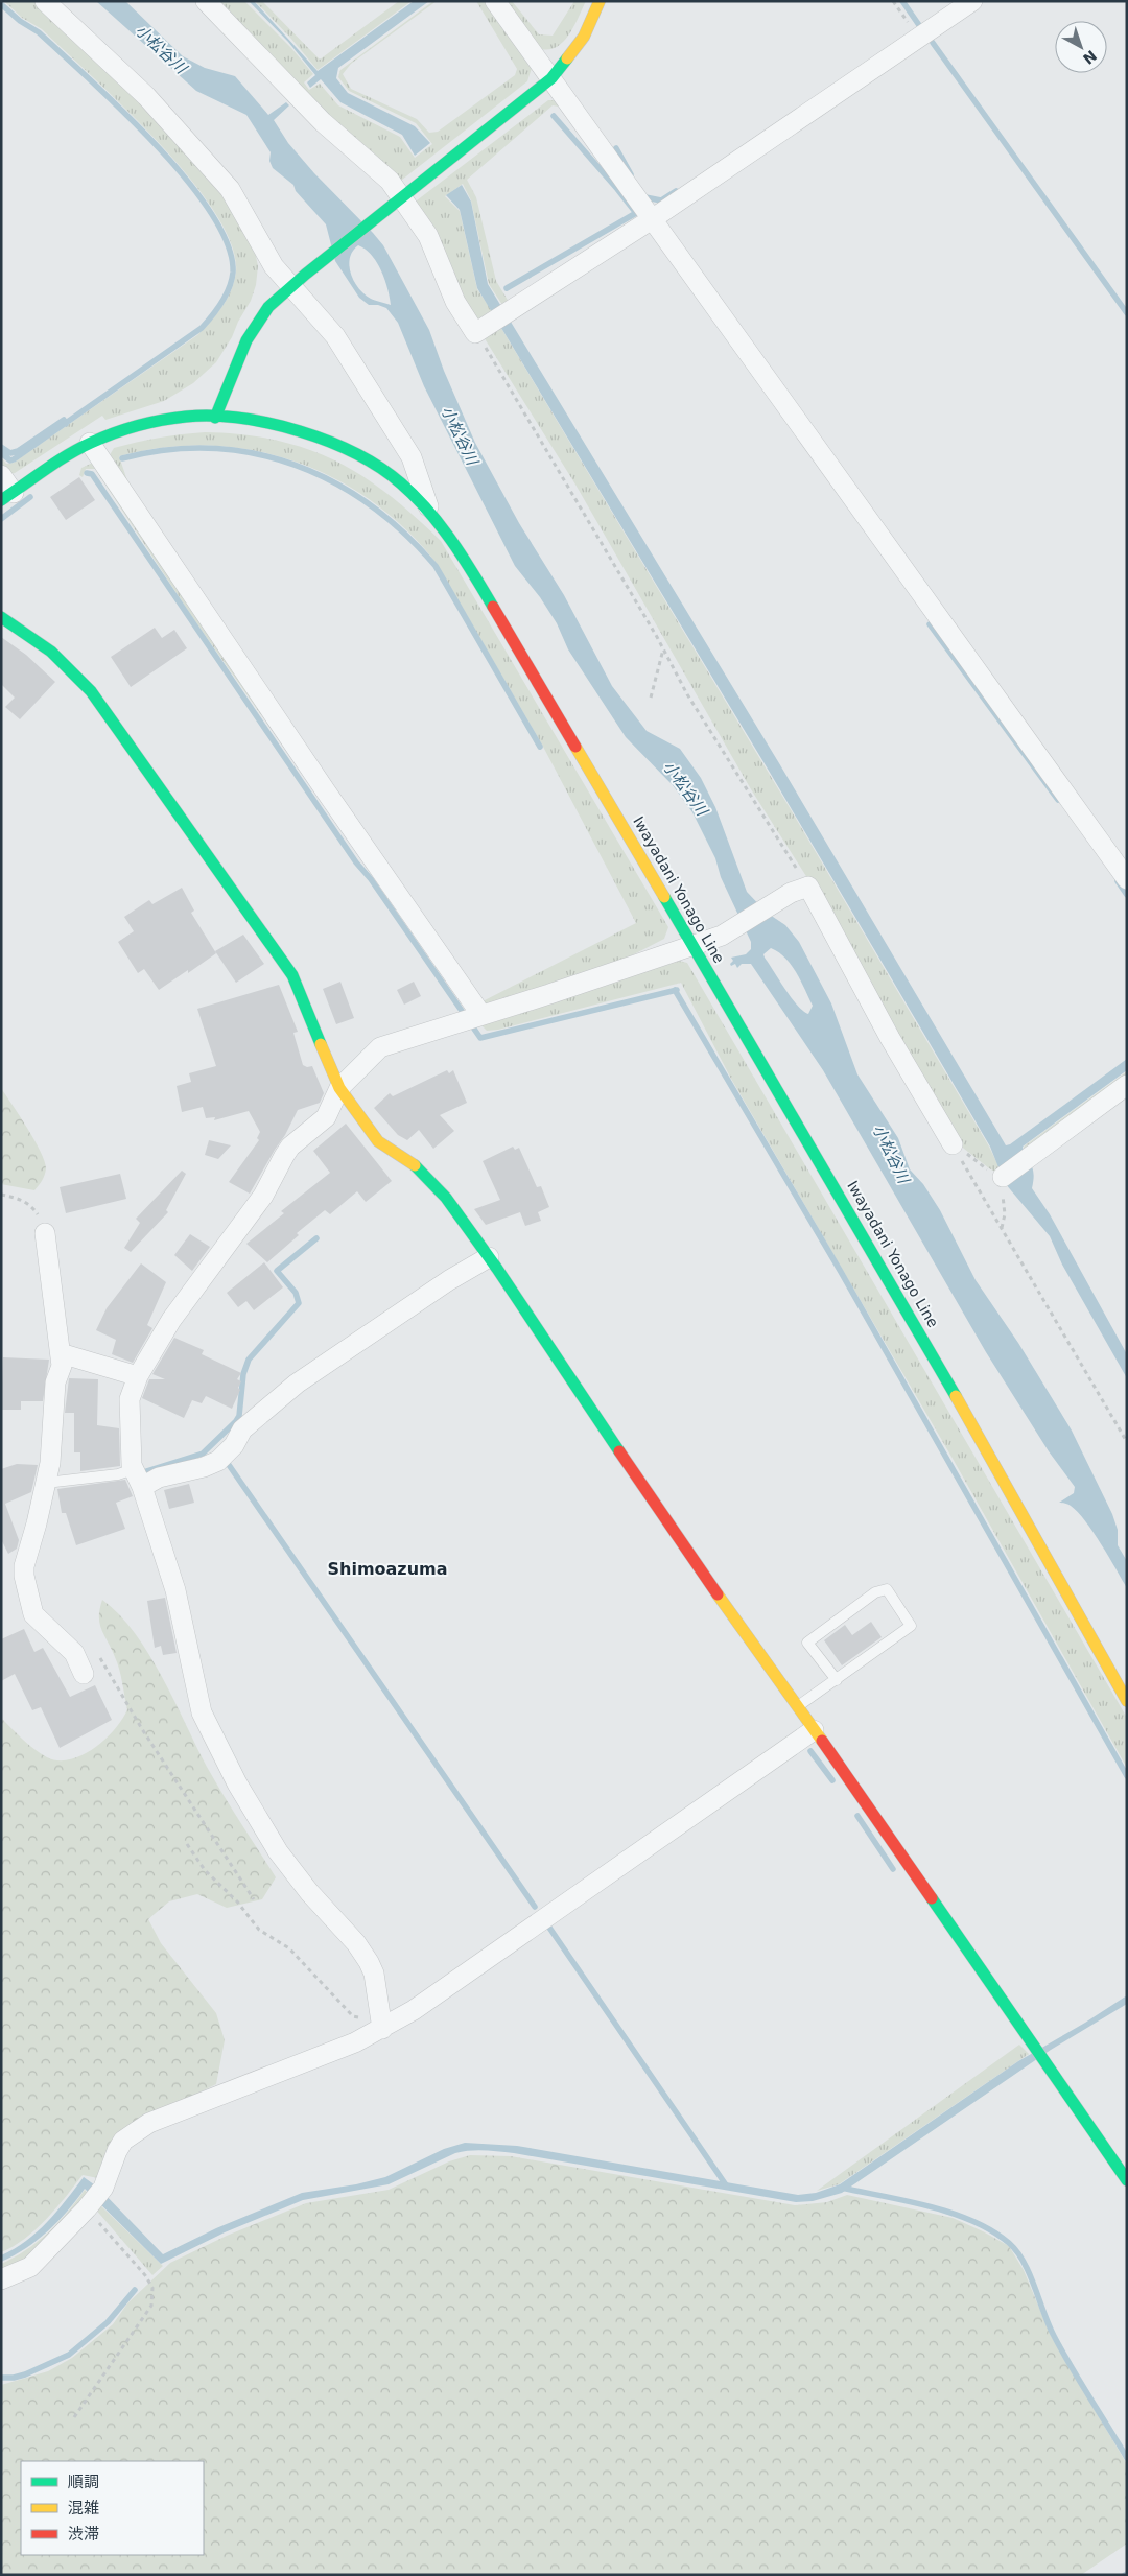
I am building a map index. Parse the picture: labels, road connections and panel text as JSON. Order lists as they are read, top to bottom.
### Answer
{
  "streets": {
    "street": ["Iwayadani Yonago Line"]
  },
  "districts": ["Shimoazuma"],
  "water": ["小松谷川"],
  "legend": ["順調", "混雑", "渋滞"],
  "north": "bottom right"
}
